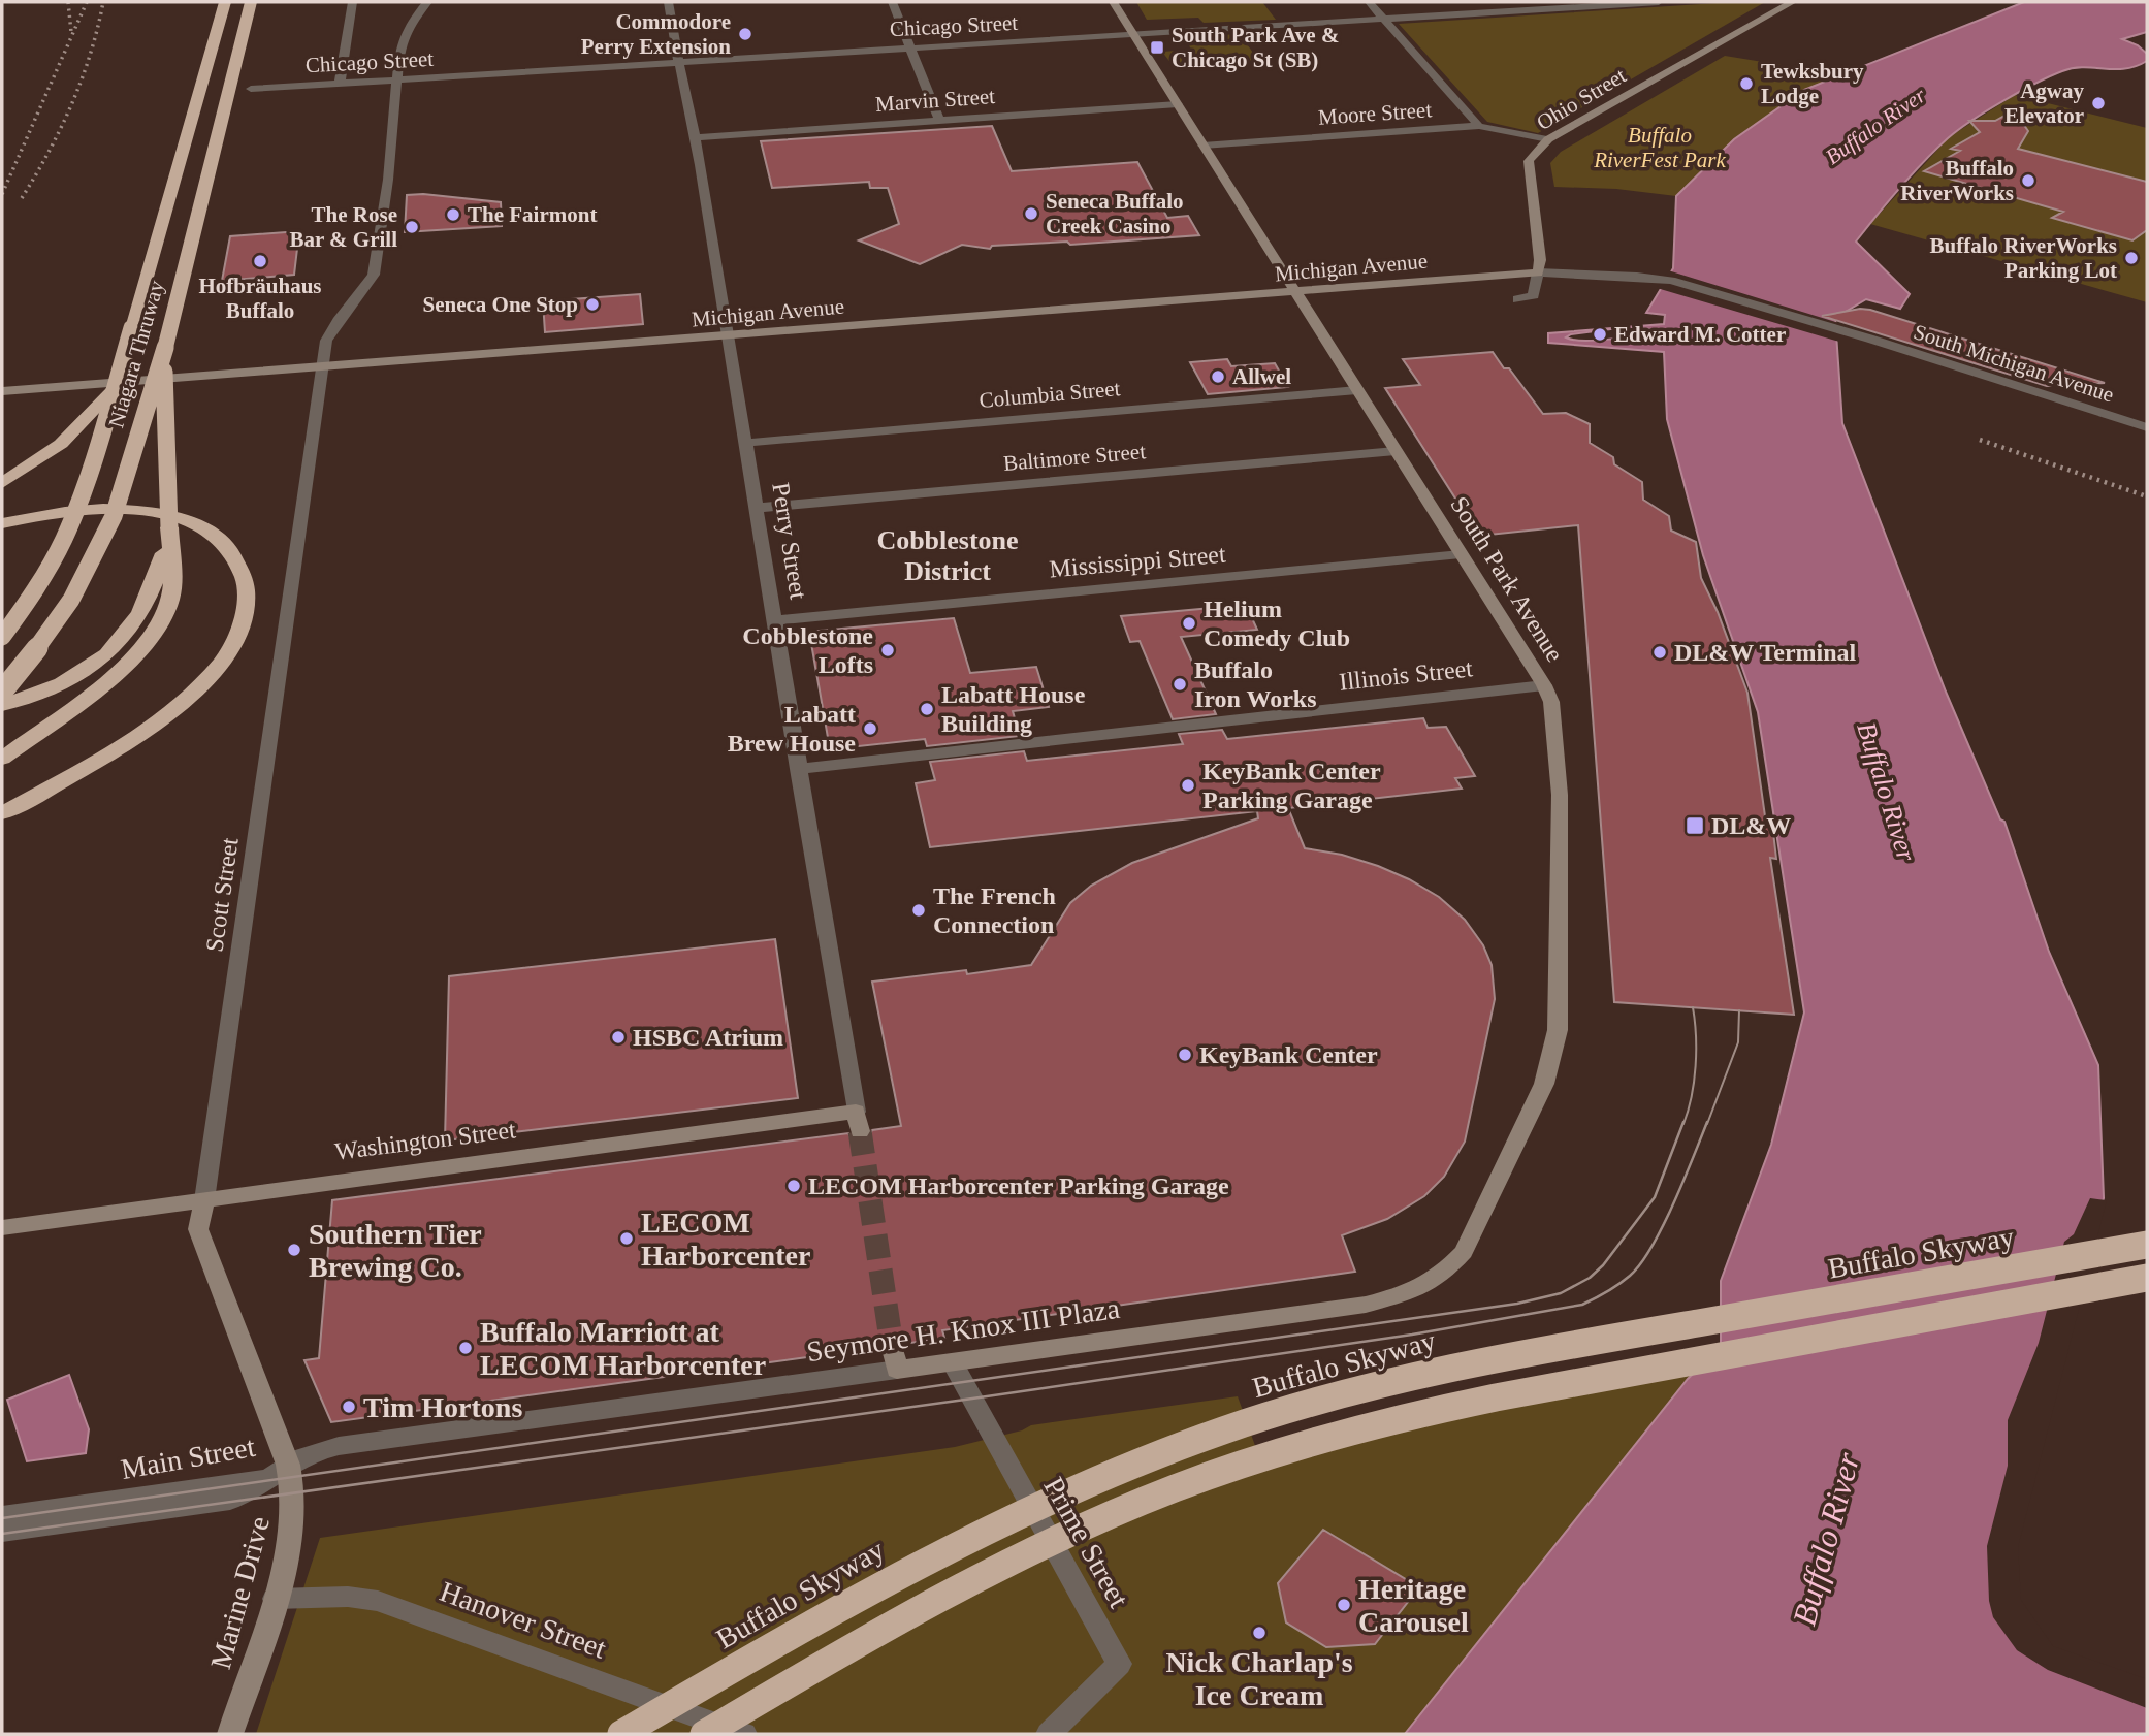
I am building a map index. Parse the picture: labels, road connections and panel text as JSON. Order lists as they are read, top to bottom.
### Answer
{
  "streets": {
    "highway": ["Niagara Thruway", "Buffalo Skyway"],
    "street": [
      "Chicago Street",
      "Ohio Street",
      "Marvin Street",
      "Moore Street",
      "Michigan Avenue",
      "South Michigan Avenue",
      "Columbia Street",
      "Baltimore Street",
      "Perry Street",
      "Mississippi Street",
      "South Park Avenue",
      "Illinois Street",
      "Scott Street",
      "Washington Street",
      "Seymore H. Knox III Plaza",
      "Main Street",
      "Prime Street",
      "Marine Drive",
      "Hanover Street"
    ]
  },
  "crossings": [
    ["Chicago Street", "Perry Street"],
    ["Chicago Street", "South Park Avenue"],
    ["Chicago Street", "Scott Street"],
    ["Ohio Street", "Moore Street"],
    ["Ohio Street", "Michigan Avenue"],
    ["Ohio Street", "South Michigan Avenue"],
    ["Marvin Street", "Perry Street"],
    ["Marvin Street", "South Park Avenue"],
    ["Moore Street", "South Park Avenue"],
    ["Michigan Avenue", "South Michigan Avenue"],
    ["Michigan Avenue", "Perry Street"],
    ["Michigan Avenue", "South Park Avenue"],
    ["Michigan Avenue", "Scott Street"],
    ["Columbia Street", "Perry Street"],
    ["Columbia Street", "South Park Avenue"],
    ["Baltimore Street", "Perry Street"],
    ["Baltimore Street", "South Park Avenue"],
    ["Perry Street", "Mississippi Street"],
    ["Perry Street", "Illinois Street"],
    ["Perry Street", "Washington Street"],
    ["Mississippi Street", "South Park Avenue"],
    ["South Park Avenue", "Illinois Street"],
    ["South Park Avenue", "Seymore H. Knox III Plaza"],
    ["Scott Street", "Washington Street"],
    ["Scott Street", "Seymore H. Knox III Plaza"],
    ["Scott Street", "Main Street"],
    ["Scott Street", "Marine Drive"],
    ["Seymore H. Knox III Plaza", "Main Street"],
    ["Seymore H. Knox III Plaza", "Prime Street"],
    ["Seymore H. Knox III Plaza", "Marine Drive"],
    ["Main Street", "Marine Drive"],
    ["Marine Drive", "Hanover Street"]
  ],
  "districts": ["Cobblestone District"],
  "water": ["Buffalo River"],
  "parks": ["Buffalo RiverFest Park"],
  "places": {
    "other": [
      "Commodore Perry Extension",
      "Tewksbury Lodge",
      "Agway Elevator",
      "Buffalo RiverWorks",
      "Seneca Buffalo Creek Casino",
      "The Fairmont",
      "The Rose Bar & Grill",
      "Buffalo RiverWorks Parking Lot",
      "Hofbräuhaus Buffalo",
      "Seneca One Stop",
      "Edward M. Cotter",
      "Allwel",
      "Helium Comedy Club",
      "Cobblestone Lofts",
      "DL&W Terminal",
      "Buffalo Iron Works",
      "Labatt House Building",
      "Labatt Brew House",
      "KeyBank Center Parking Garage",
      "The French Connection",
      "HSBC Atrium",
      "KeyBank Center",
      "LECOM Harborcenter Parking Garage",
      "LECOM Harborcenter",
      "Southern Tier Brewing Co.",
      "Buffalo Marriott at LECOM Harborcenter",
      "Tim Hortons",
      "Heritage Carousel",
      "Nick Charlap's Ice Cream"
    ],
    "transit": ["South Park Ave & Chicago St (SB)", "DL&W"]
  }
}
